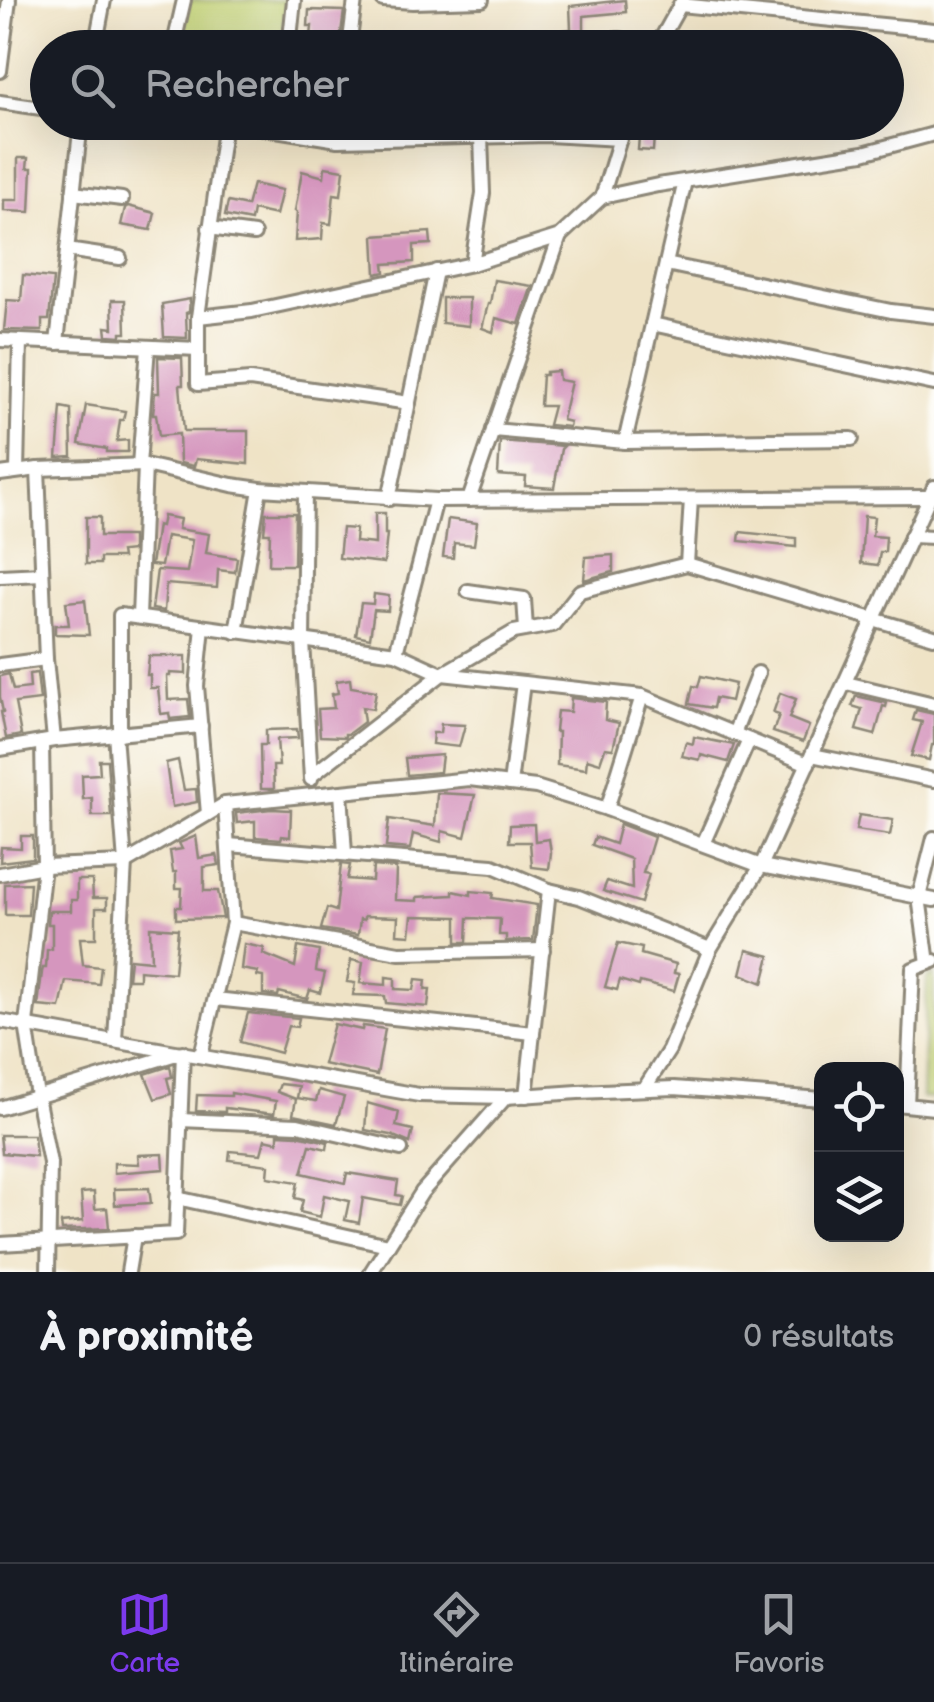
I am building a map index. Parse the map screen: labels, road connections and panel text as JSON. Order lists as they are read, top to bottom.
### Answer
{
  "page": {
    "search": "Rechercher",
    "heading": ["À proximité", "0 résultats"],
    "nav": ["Carte", "Itinéraire", "Favoris"]
  }
}
